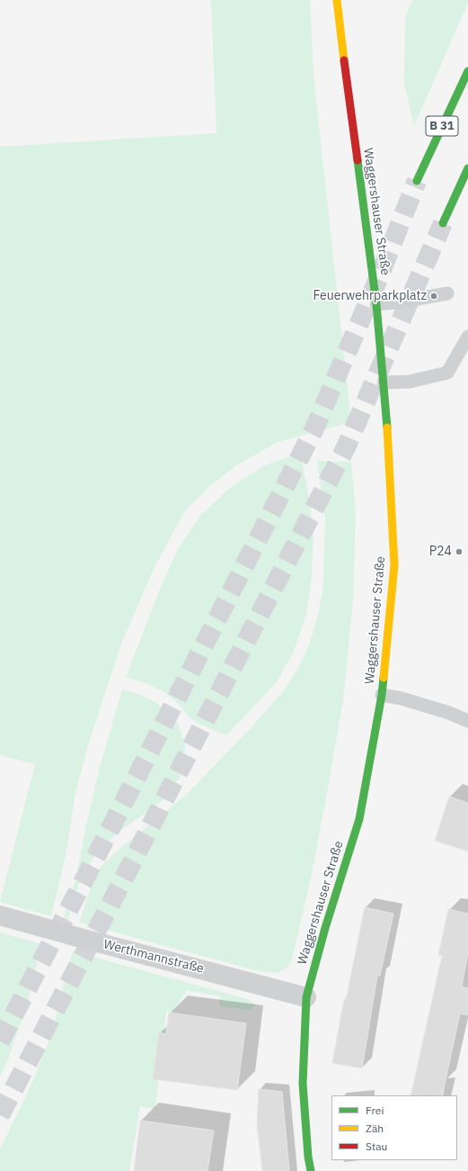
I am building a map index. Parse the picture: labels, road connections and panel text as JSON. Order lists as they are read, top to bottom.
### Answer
{
  "streets": {
    "main road": ["B 31", "Waggershauser Straße"],
    "street": ["Werthmannstraße"]
  },
  "crossings": [
    ["Waggershauser Straße", "Werthmannstraße"]
  ],
  "places": ["Feuerwehrparkplatz", "P24"],
  "legend": ["Frei", "Zäh", "Stau"]
}
